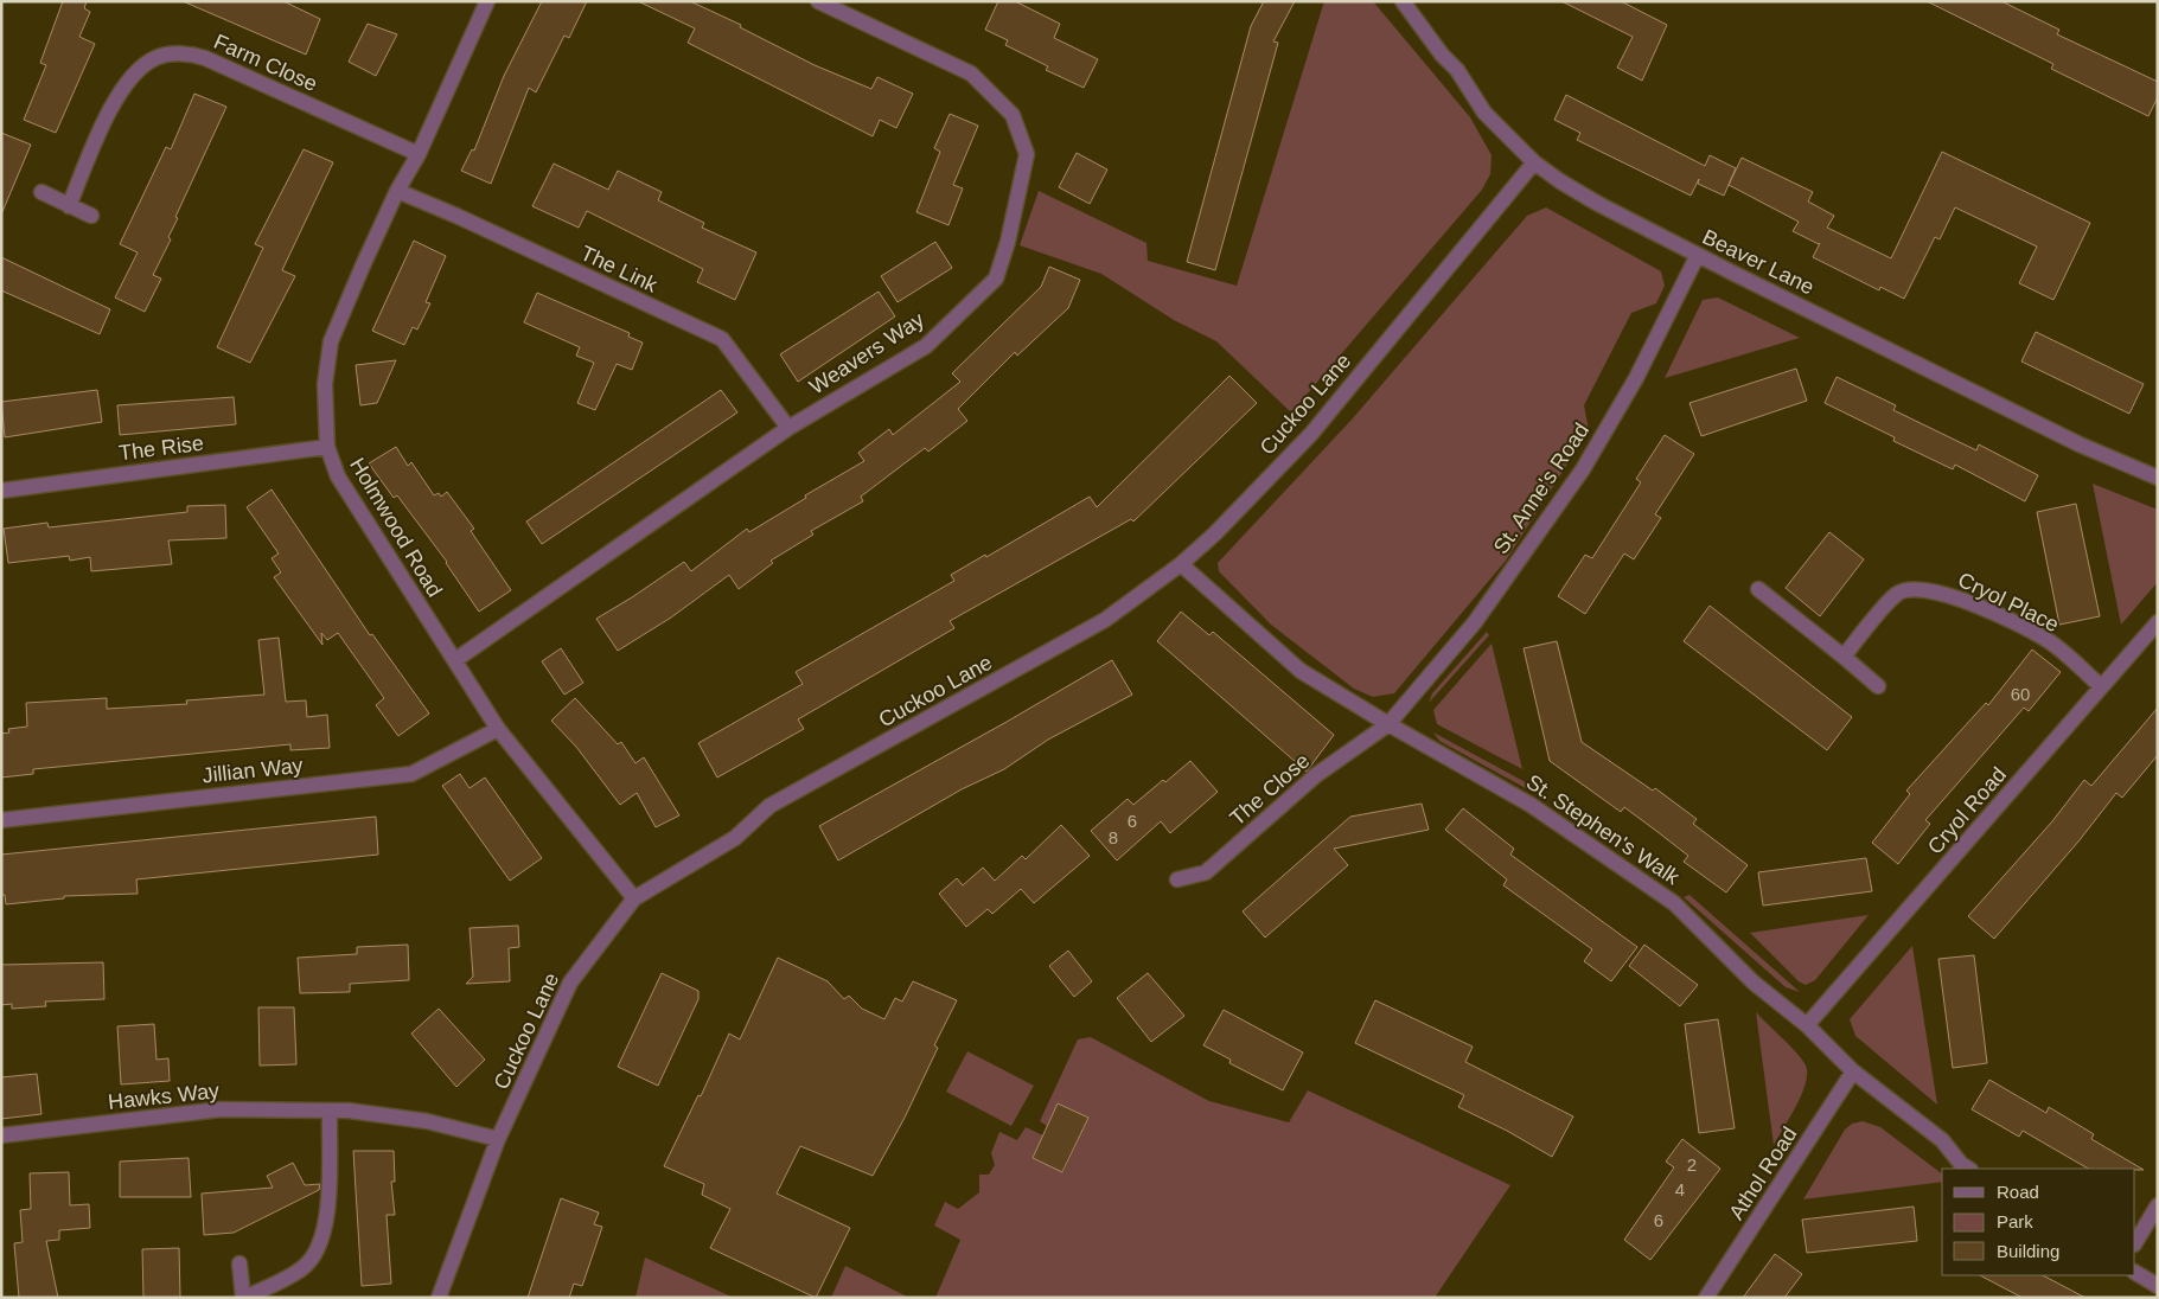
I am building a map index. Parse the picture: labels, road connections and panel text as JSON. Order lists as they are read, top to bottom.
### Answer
{
  "streets": {
    "street": [
      "Farm Close",
      "Beaver Lane",
      "The Link",
      "Weavers Way",
      "Cuckoo Lane",
      "The Rise",
      "St. Anne's Road",
      "Holmwood Road",
      "Cryol Place",
      "Jillian Way",
      "The Close",
      "Cryol Road",
      "St. Stephen's Walk",
      "Hawks Way",
      "Athol Road"
    ]
  },
  "crossings": [
    ["Farm Close", "Holmwood Road"],
    ["Beaver Lane", "Cuckoo Lane"],
    ["Beaver Lane", "St. Anne's Road"],
    ["The Link", "Weavers Way"],
    ["The Link", "Holmwood Road"],
    ["Weavers Way", "Holmwood Road"],
    ["Cuckoo Lane", "Holmwood Road"],
    ["Cuckoo Lane", "St. Stephen's Walk"],
    ["Cuckoo Lane", "Hawks Way"],
    ["The Rise", "Holmwood Road"],
    ["St. Anne's Road", "The Close"],
    ["St. Anne's Road", "St. Stephen's Walk"],
    ["Holmwood Road", "Jillian Way"],
    ["Cryol Place", "Cryol Road"],
    ["The Close", "St. Stephen's Walk"],
    ["Cryol Road", "St. Stephen's Walk"],
    ["St. Stephen's Walk", "Athol Road"]
  ],
  "house_numbers": [
    "60",
    "6",
    "8",
    "2",
    "4",
    "6"
  ],
  "legend": ["Road", "Park", "Building"]
}
